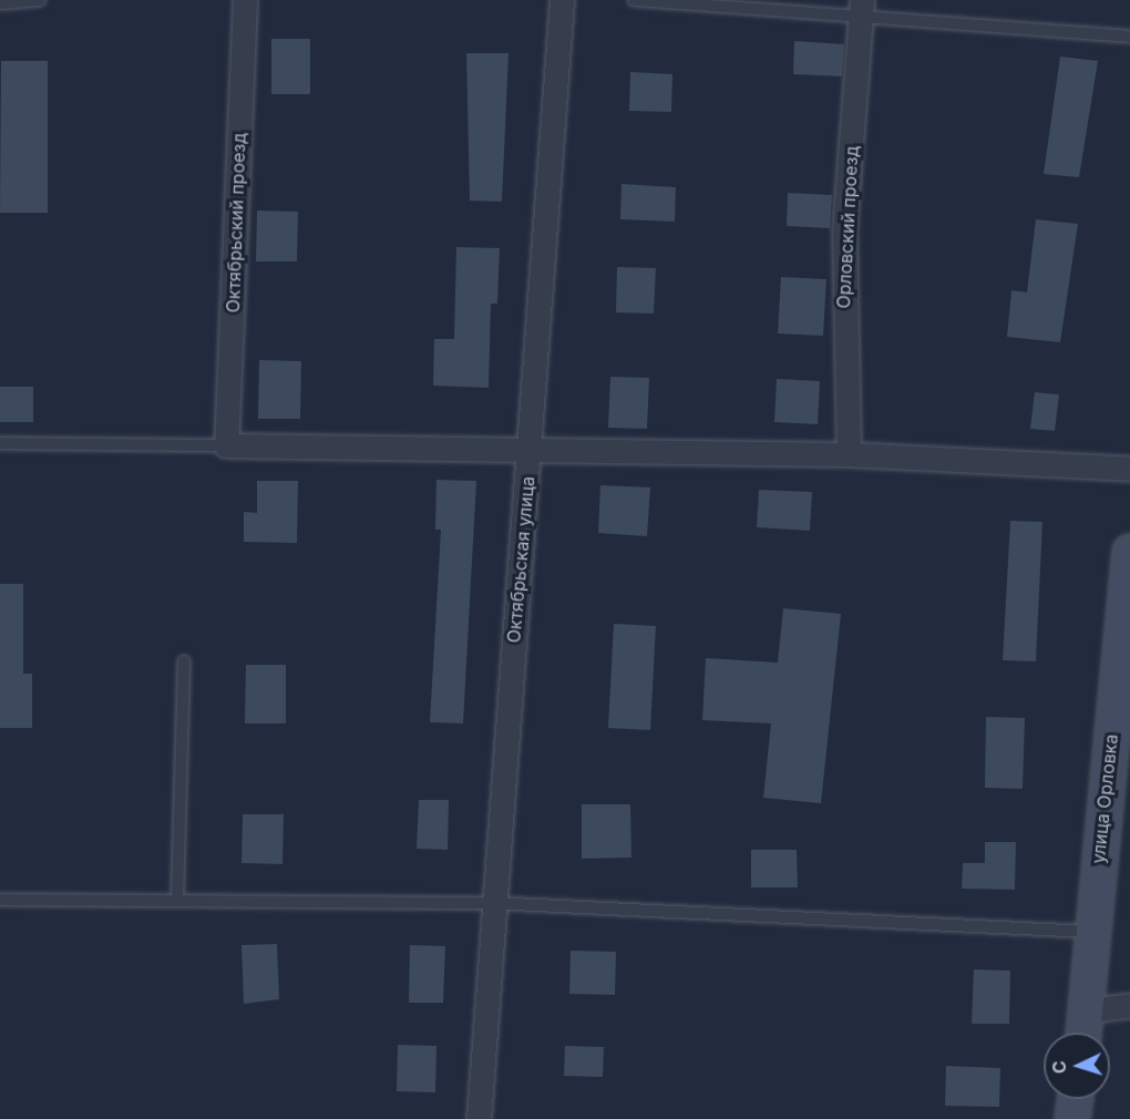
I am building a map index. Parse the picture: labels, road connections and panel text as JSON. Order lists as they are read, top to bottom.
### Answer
{
  "streets": {
    "street": [
      "Октябрьский проезд",
      "Орловский проезд",
      "Октябрьская улица",
      "улица Орловка"
    ]
  },
  "north": "left"
}
